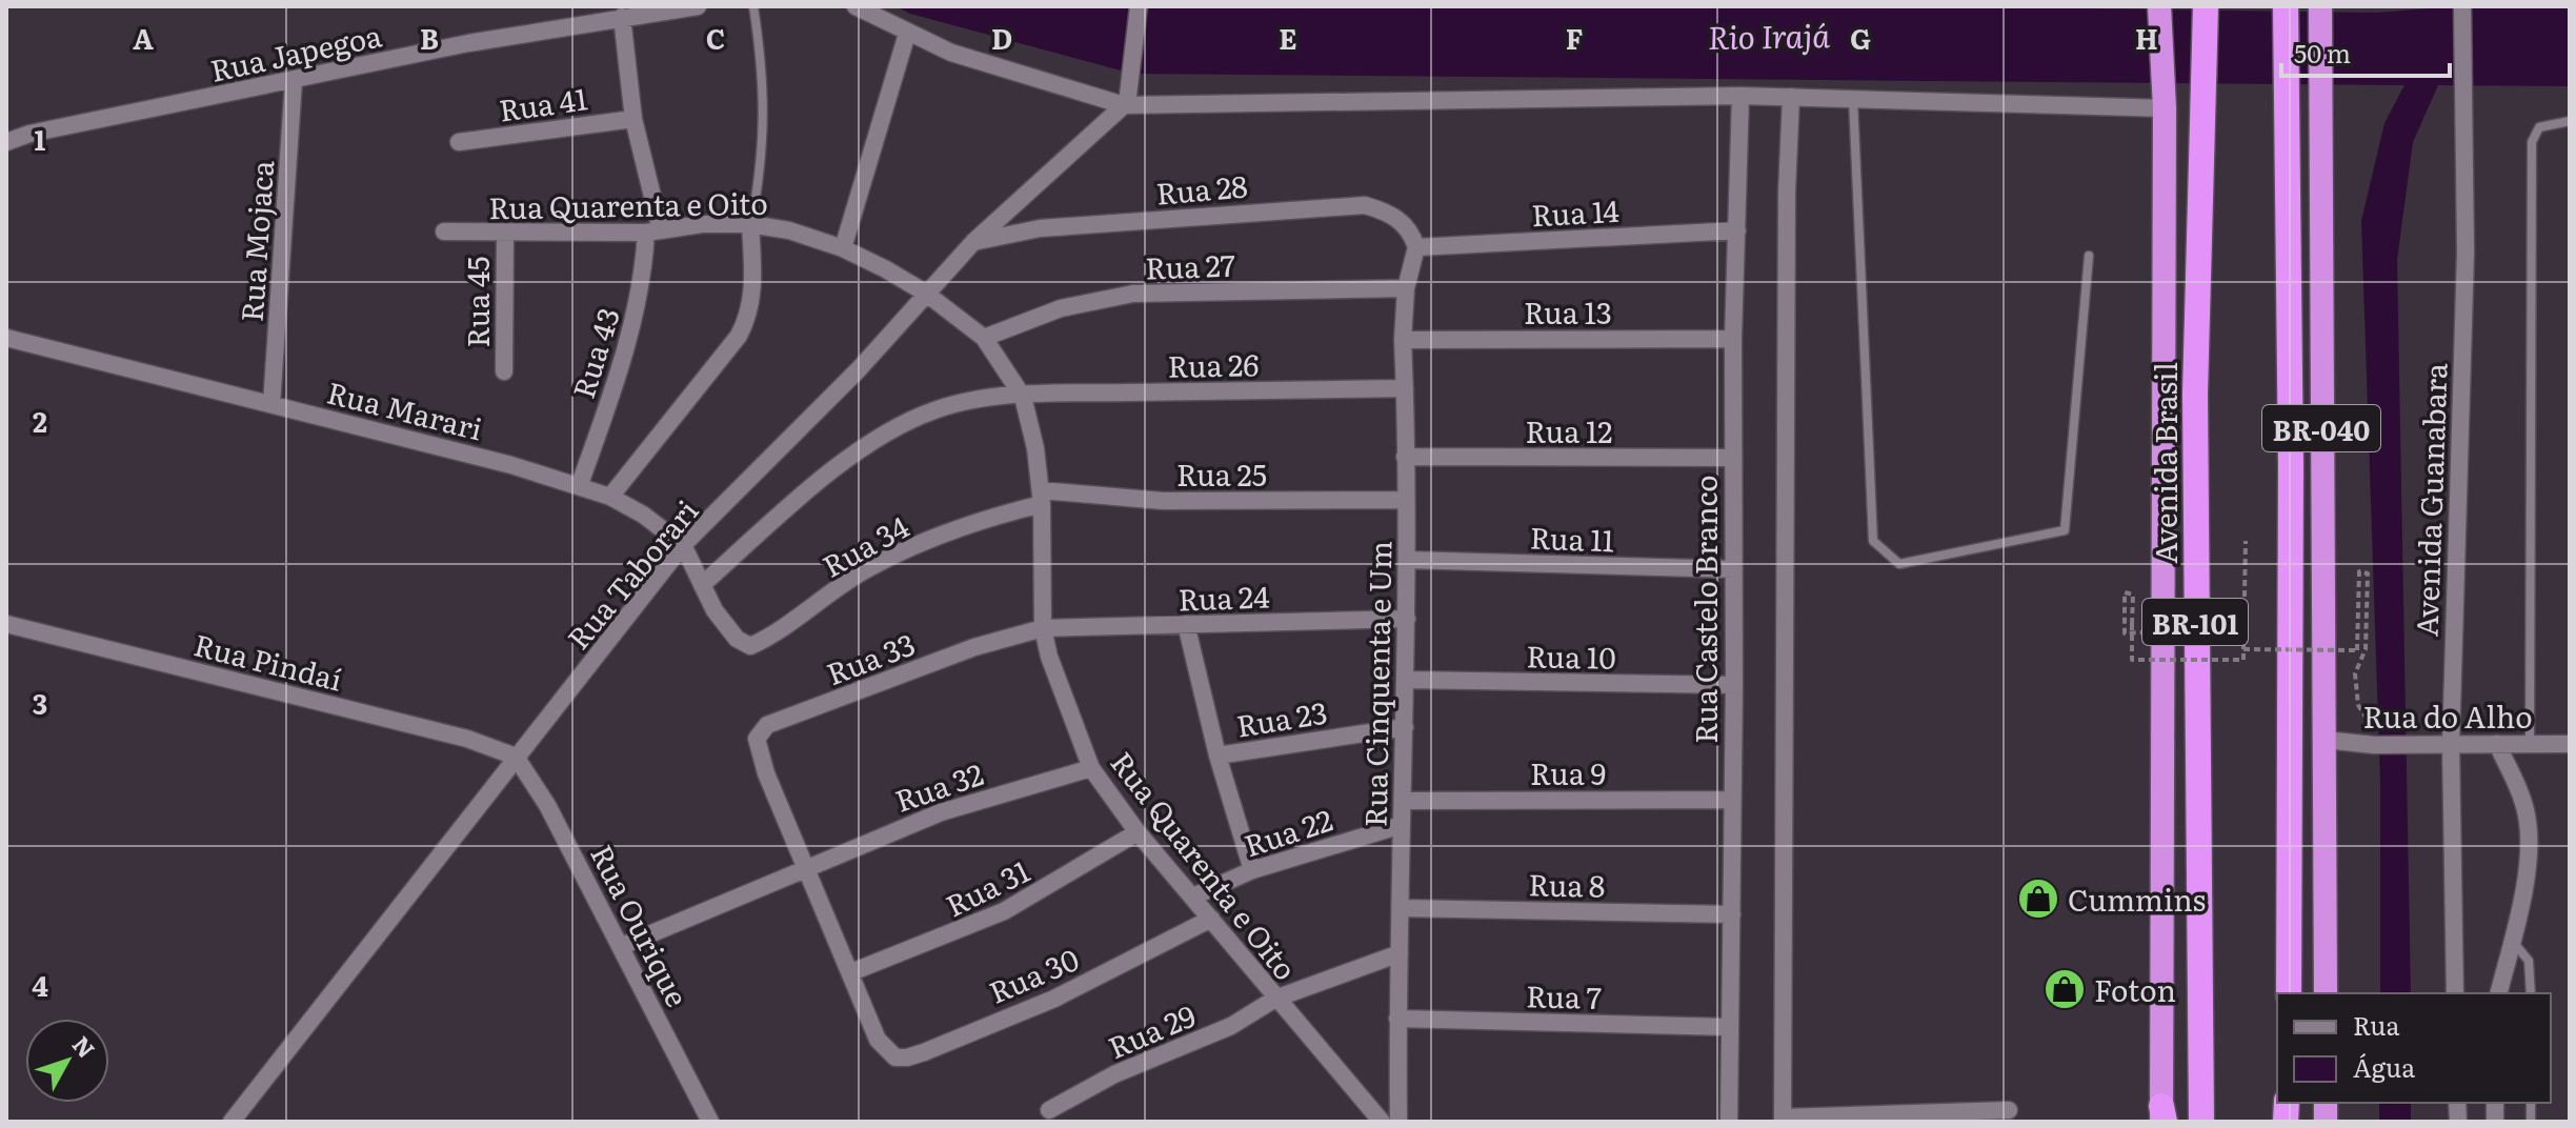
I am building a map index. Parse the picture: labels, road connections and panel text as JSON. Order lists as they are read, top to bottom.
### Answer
{
  "streets": {
    "highway": ["BR-040", "Avenida Brasil", "BR-101"],
    "street": [
      "Rua Japegoa",
      "Rua 41",
      "Rua 28",
      "Rua Quarenta e Oito",
      "Rua 14",
      "Rua Mojaca",
      "Rua 27",
      "Rua 45",
      "Rua 13",
      "Rua 43",
      "Rua 26",
      "Rua Marari",
      "Rua 12",
      "Rua 25",
      "Avenida Guanabara",
      "Rua 11",
      "Rua 34",
      "Rua Taborari",
      "Rua 24",
      "Rua Castelo Branco",
      "Rua 10",
      "Rua 33",
      "Rua Pindaí",
      "Rua Cinquenta e Um",
      "Rua do Alho",
      "Rua 23",
      "Rua 9",
      "Rua 32",
      "Rua 22",
      "Rua 8",
      "Rua 31",
      "Rua Ourique",
      "Rua 30",
      "Rua 7",
      "Rua 29"
    ]
  },
  "crossings": [
    ["Rua Japegoa", "Rua Mojaca"],
    ["Rua Japegoa", "Rua 43"],
    ["Rua 41", "Rua 43"],
    ["Rua 28", "Rua 14"],
    ["Rua 28", "Rua Taborari"],
    ["Rua 28", "Rua Cinquenta e Um"],
    ["Rua Quarenta e Oito", "Rua 27"],
    ["Rua Quarenta e Oito", "Rua 45"],
    ["Rua Quarenta e Oito", "Rua 43"],
    ["Rua Quarenta e Oito", "Rua 26"],
    ["Rua Quarenta e Oito", "Rua 25"],
    ["Rua Quarenta e Oito", "Rua 34"],
    ["Rua Quarenta e Oito", "Rua Taborari"],
    ["Rua Quarenta e Oito", "Rua 24"],
    ["Rua Quarenta e Oito", "Rua 33"],
    ["Rua Quarenta e Oito", "Rua 32"],
    ["Rua Quarenta e Oito", "Rua 22"],
    ["Rua Quarenta e Oito", "Rua 31"],
    ["Rua Quarenta e Oito", "Rua 30"],
    ["Rua Quarenta e Oito", "Rua 29"],
    ["Rua 14", "Rua Castelo Branco"],
    ["Rua 14", "Rua Cinquenta e Um"],
    ["Rua Mojaca", "Rua Marari"],
    ["Rua 27", "Rua Cinquenta e Um"],
    ["Rua 13", "Rua Castelo Branco"],
    ["Rua 13", "Rua Cinquenta e Um"],
    ["Rua 43", "Rua Marari"],
    ["Rua 26", "Rua Marari"],
    ["Rua 26", "Rua Cinquenta e Um"],
    ["Rua Marari", "Rua 34"],
    ["Rua Marari", "Rua Taborari"],
    ["BR-040", "Rua do Alho"],
    ["Rua 12", "Rua Castelo Branco"],
    ["Rua 12", "Rua Cinquenta e Um"],
    ["Rua 25", "Rua 34"],
    ["Rua 25", "Rua Cinquenta e Um"],
    ["Avenida Guanabara", "Rua do Alho"],
    ["Rua 11", "Rua Castelo Branco"],
    ["Rua 11", "Rua Cinquenta e Um"],
    ["Rua Taborari", "Rua Pindaí"],
    ["Rua Taborari", "Rua Ourique"],
    ["Rua 24", "Rua 33"],
    ["Rua 24", "Rua Cinquenta e Um"],
    ["Rua Castelo Branco", "Rua 10"],
    ["Rua Castelo Branco", "Rua 9"],
    ["Rua Castelo Branco", "Rua 8"],
    ["Rua Castelo Branco", "Rua 7"],
    ["Rua 10", "Rua Cinquenta e Um"],
    ["Rua 33", "Rua 32"],
    ["Rua Pindaí", "Rua Ourique"],
    ["Rua Cinquenta e Um", "Rua 23"],
    ["Rua Cinquenta e Um", "Rua 9"],
    ["Rua Cinquenta e Um", "Rua 22"],
    ["Rua Cinquenta e Um", "Rua 8"],
    ["Rua Cinquenta e Um", "Rua 7"],
    ["Rua Cinquenta e Um", "Rua 29"],
    ["Rua 32", "Rua Ourique"],
    ["Rua 31", "Rua 30"]
  ],
  "water": ["Rio Irajá"],
  "places": {
    "shop": ["Cummins", "Foton"]
  },
  "legend": ["Rua", "Água"],
  "scale_bar": "50 m",
  "north": "top right",
  "grid": {
    "columns": [
      "A",
      "B",
      "C",
      "D",
      "E",
      "F",
      "G",
      "H"
    ],
    "rows": [
      "1",
      "2",
      "3",
      "4"
    ]
  }
}
